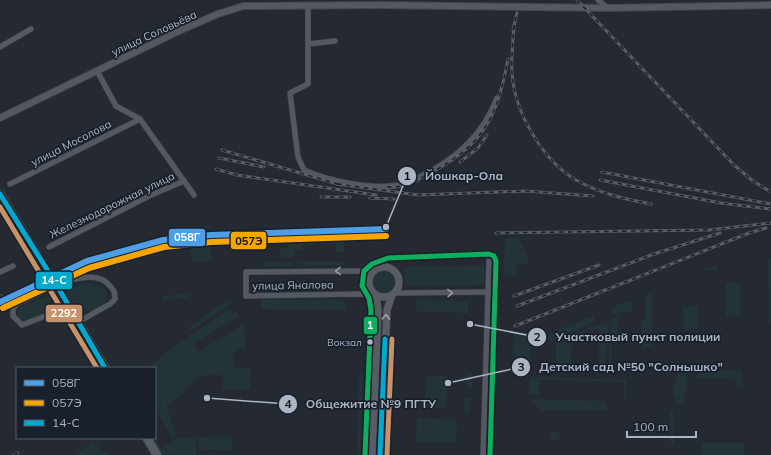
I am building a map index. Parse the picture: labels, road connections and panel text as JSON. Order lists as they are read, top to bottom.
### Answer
{
  "streets": {
    "street": [
      "улица Соловьёва",
      "улица Мосолова",
      "Железнодорожная улица",
      "улица Яналова"
    ]
  },
  "places": [
    "Йошкар-Ола",
    "Участковый пункт полиции",
    "Вокзал",
    "Детский сад №50 \"Солнышко\"",
    "Общежитие №9 ПГТУ"
  ],
  "lines": [
    "transit line 14-С",
    "transit line 2292",
    "transit line 058Г",
    "transit line 057Э",
    "transit line 1"
  ],
  "legend": ["058Г", "057Э", "14-С"],
  "scale_bar": "100 m"
}
